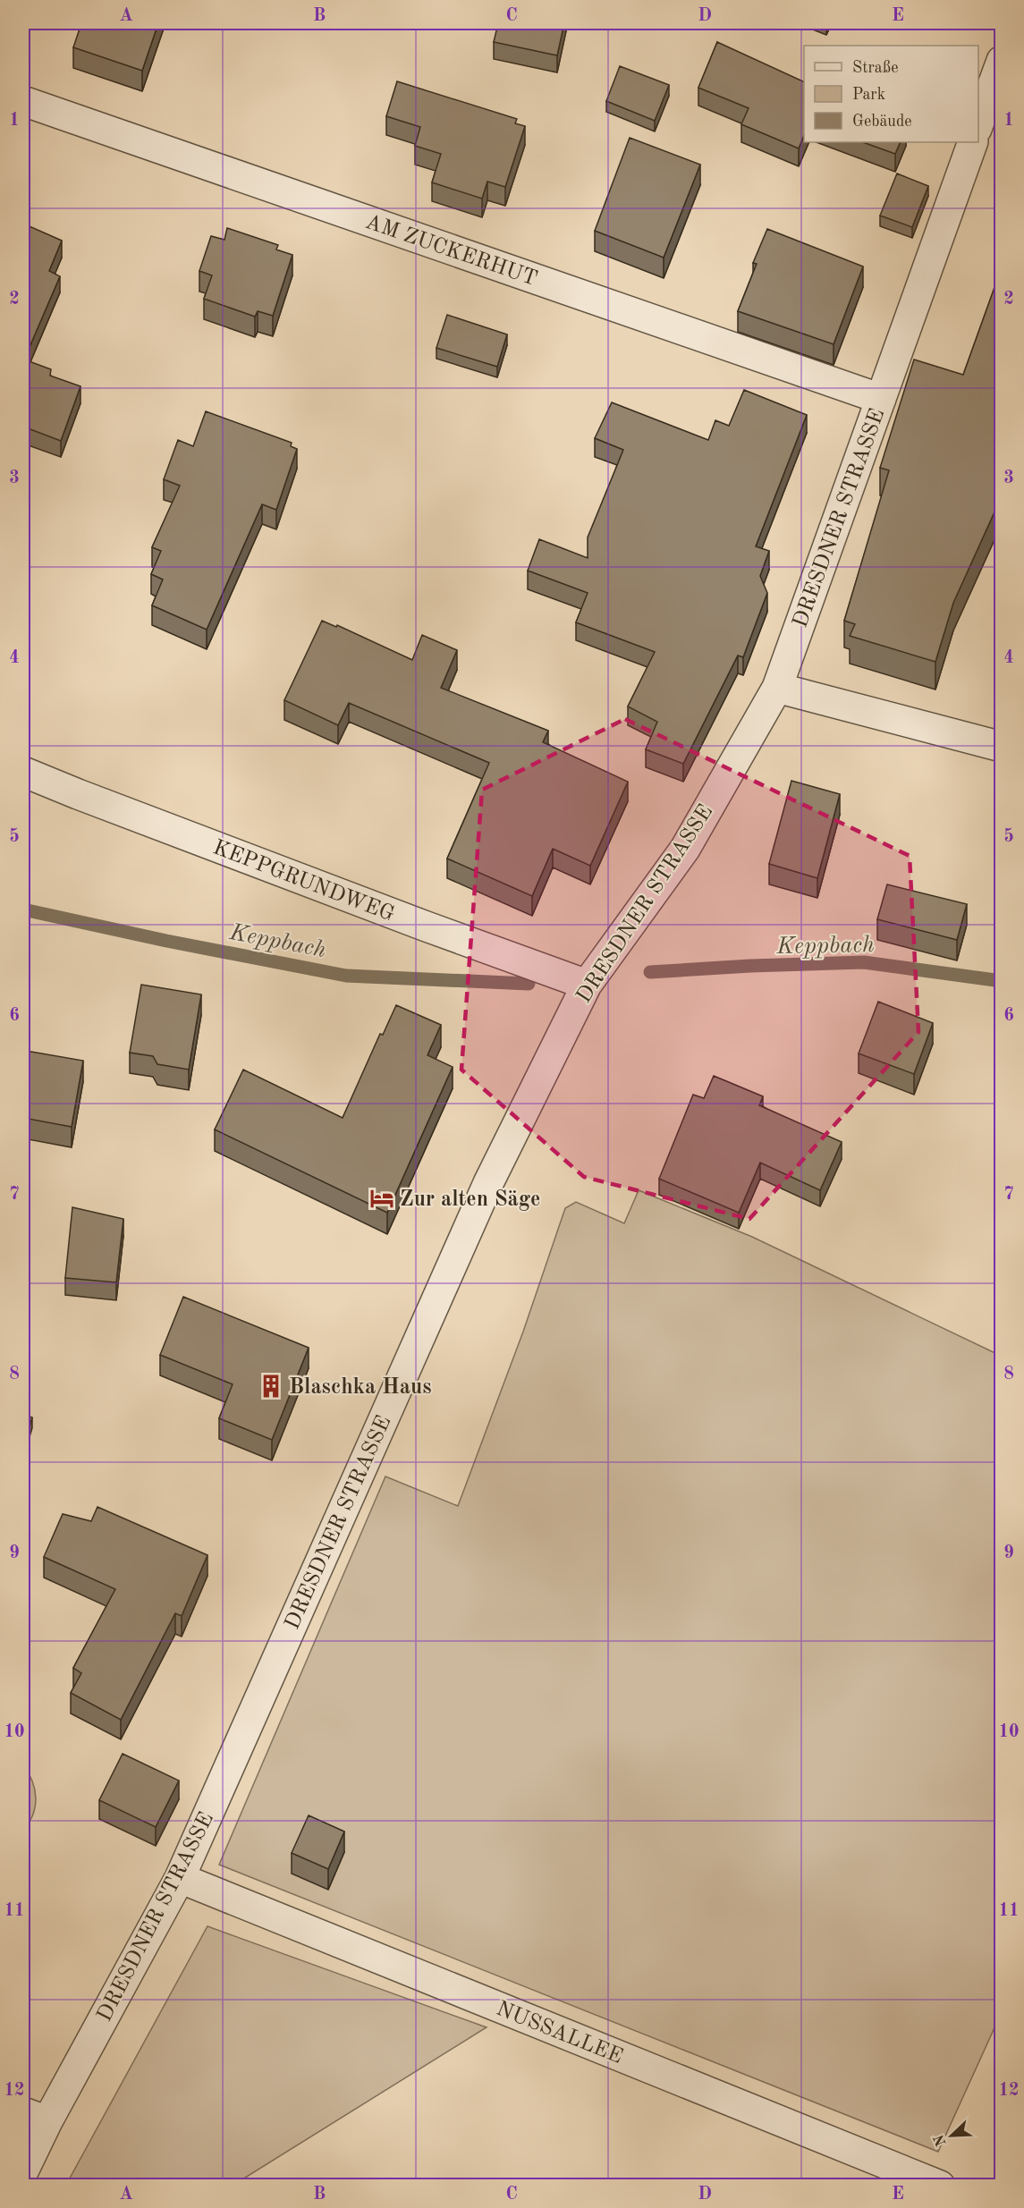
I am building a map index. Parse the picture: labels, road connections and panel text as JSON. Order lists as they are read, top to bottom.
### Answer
{
  "streets": {
    "street": [
      "AM ZUCKERHUT",
      "DRESDNER STRASSE",
      "KEPPGRUNDWEG",
      "NUSSALLEE"
    ]
  },
  "crossings": [
    ["AM ZUCKERHUT", "DRESDNER STRASSE"],
    ["DRESDNER STRASSE", "KEPPGRUNDWEG"],
    ["DRESDNER STRASSE", "NUSSALLEE"]
  ],
  "water": ["Keppbach"],
  "places": {
    "hotel": ["Zur alten Säge"],
    "building": ["Blaschka Haus"]
  },
  "legend": ["Straße", "Park", "Gebäude"],
  "north": "bottom left",
  "grid": {
    "columns": [
      "A",
      "B",
      "C",
      "D",
      "E"
    ],
    "rows": [
      "1",
      "2",
      "3",
      "4",
      "5",
      "6",
      "7",
      "8",
      "9",
      "10",
      "11",
      "12"
    ]
  }
}
